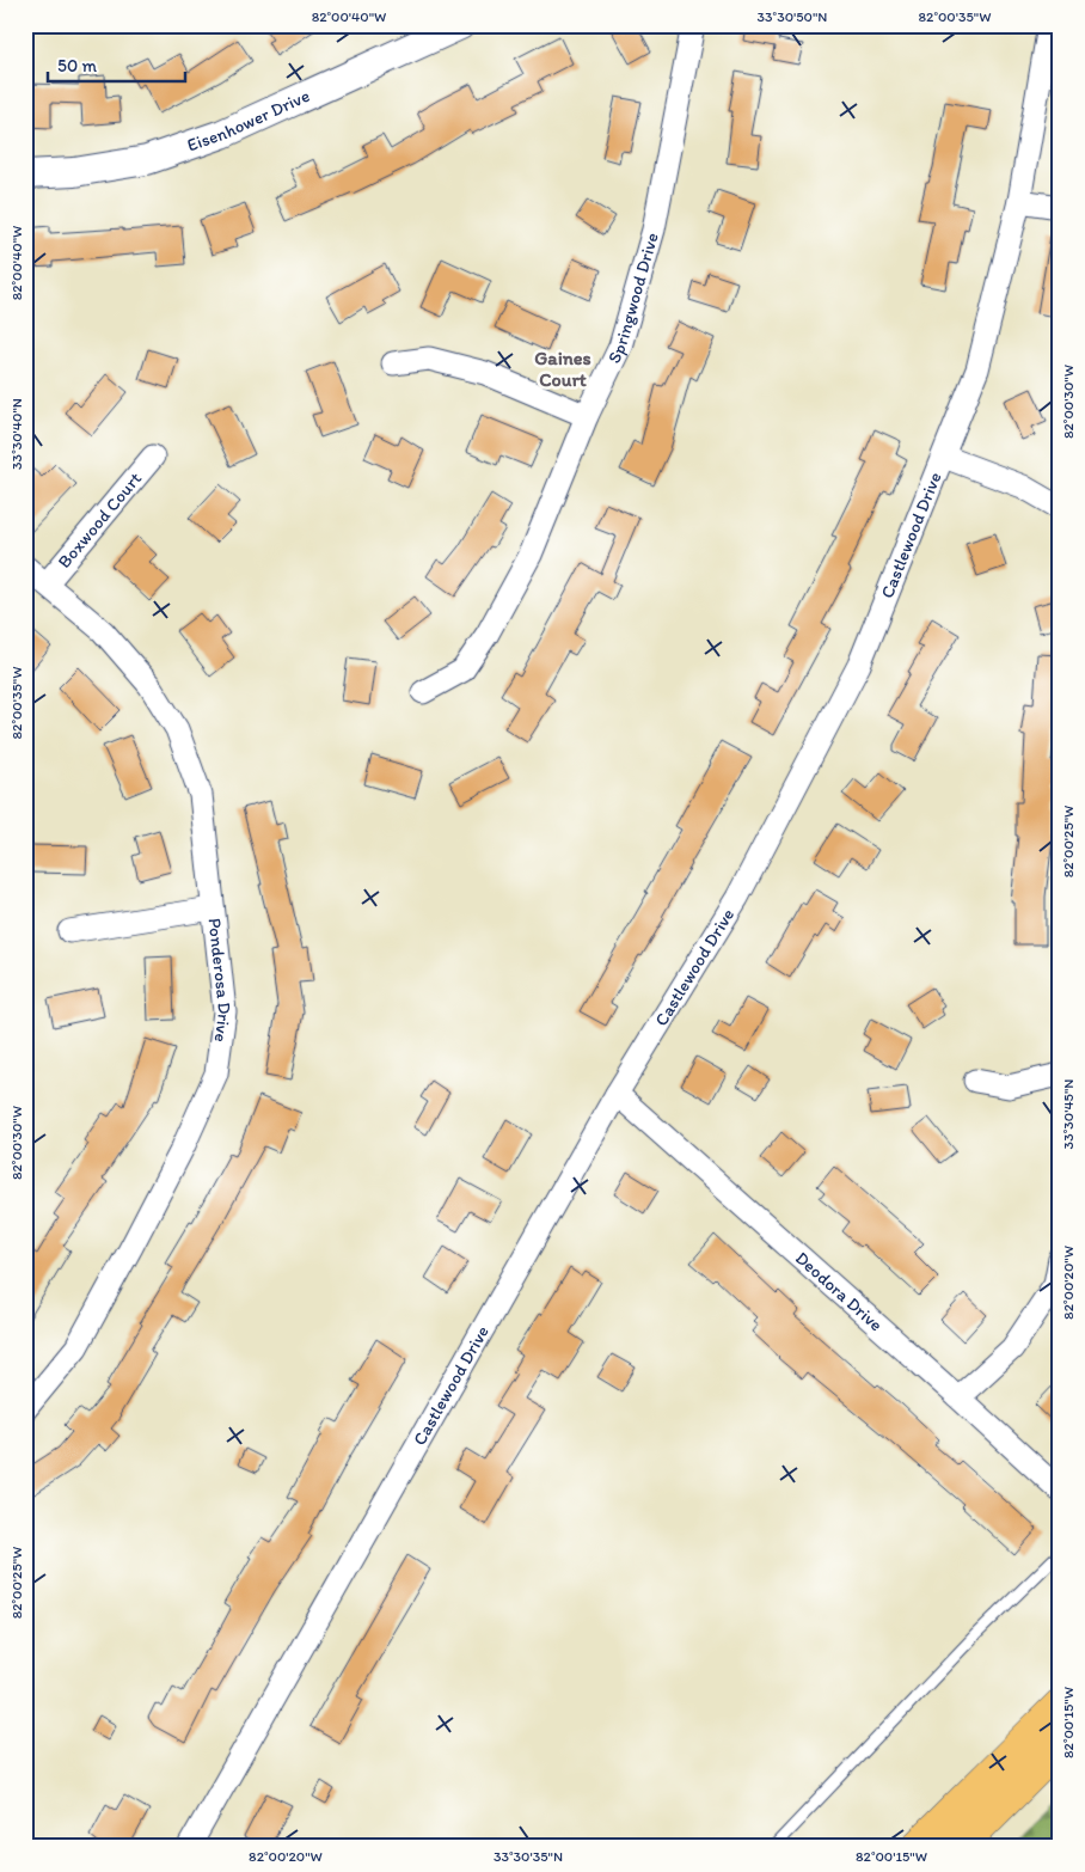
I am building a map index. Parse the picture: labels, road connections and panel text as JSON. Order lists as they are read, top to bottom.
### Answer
{
  "streets": {
    "street": [
      "Eisenhower Drive",
      "Springwood Drive",
      "Boxwood Court",
      "Castlewood Drive",
      "Ponderosa Drive",
      "Deodora Drive"
    ]
  },
  "crossings": [
    ["Boxwood Court", "Ponderosa Drive"],
    ["Castlewood Drive", "Deodora Drive"]
  ],
  "districts": ["Gaines Court"],
  "scale_bar": "50 m",
  "coordinates": [
    "82°00'40\"W",
    "33°30'50\"N",
    "82°00'35\"W",
    "82°00'30\"W",
    "33°30'40\"N",
    "82°00'25\"W",
    "33°30'45\"N",
    "82°00'20\"W",
    "82°00'15\"W",
    "33°30'35\"N"
  ]
}
